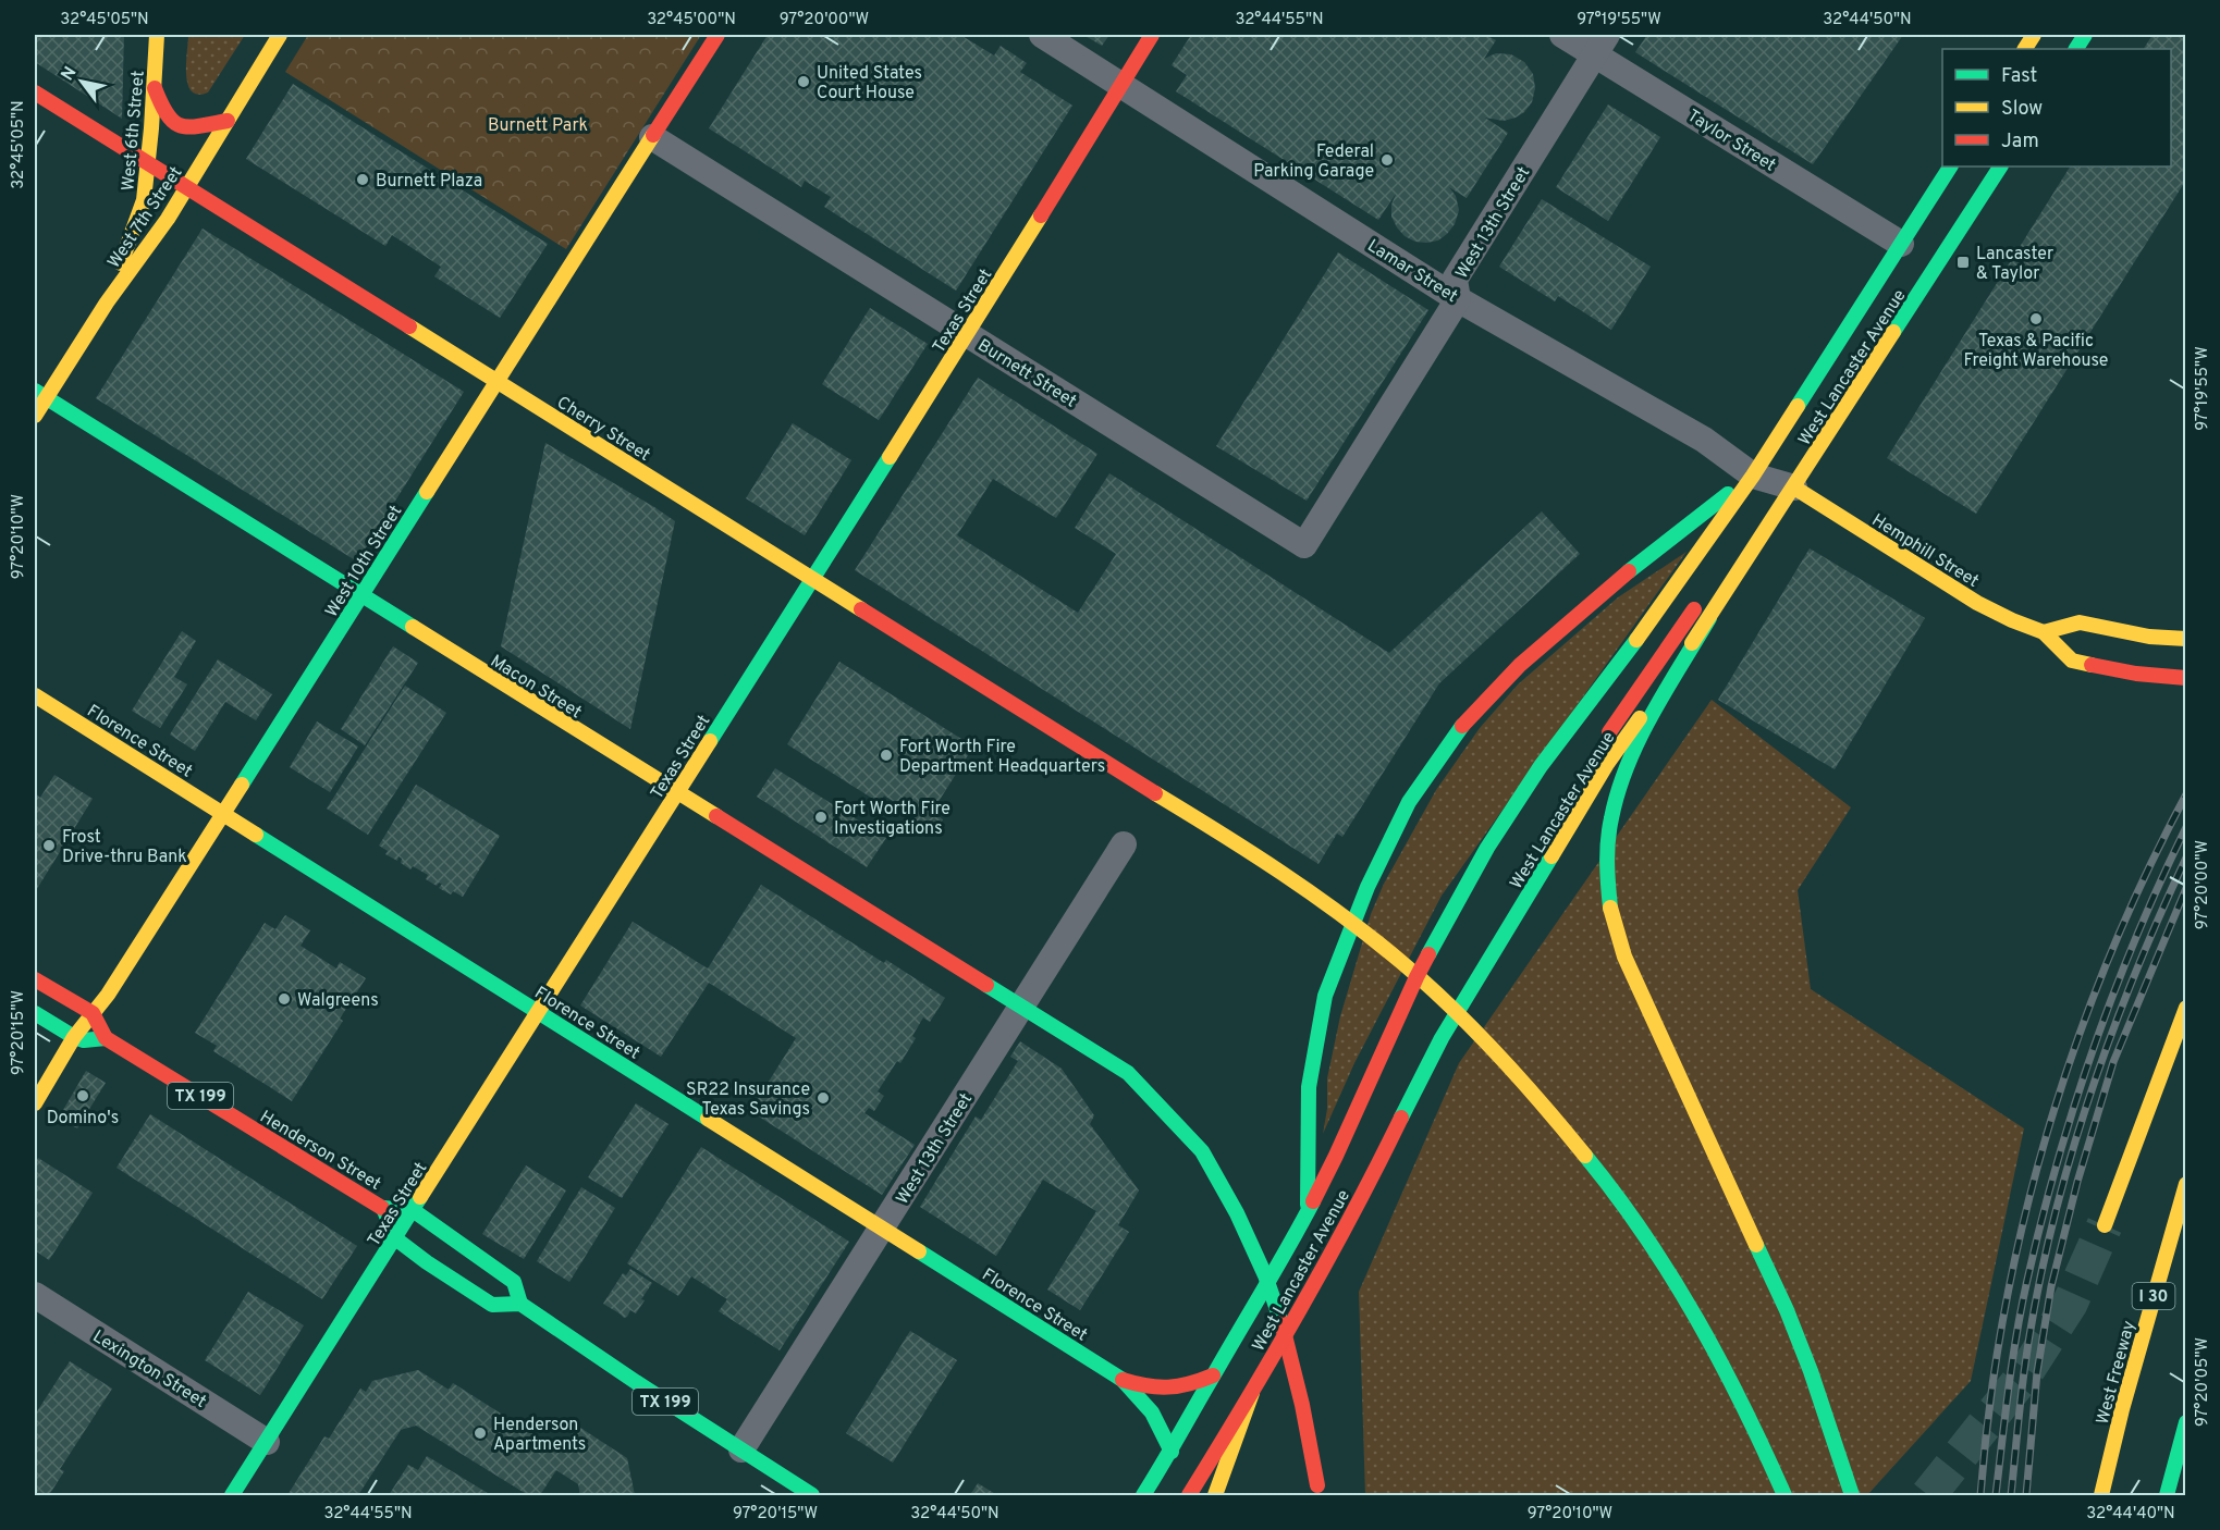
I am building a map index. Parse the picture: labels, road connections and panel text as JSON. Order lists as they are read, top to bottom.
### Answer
{
  "streets": {
    "main road": [
      "West 6th Street",
      "West 7th Street",
      "Texas Street",
      "West Lancaster Avenue",
      "Cherry Street",
      "Hemphill Street",
      "West 10th Street",
      "Macon Street",
      "Florence Street",
      "TX 199",
      "Henderson Street",
      "I 30",
      "West Freeway"
    ],
    "street": [
      "Taylor Street",
      "West 13th Street",
      "Lamar Street",
      "Burnett Street",
      "Lexington Street"
    ]
  },
  "crossings": [
    ["West 6th Street", "West 7th Street"],
    ["West 6th Street", "Cherry Street"],
    ["Taylor Street", "West 13th Street"],
    ["Taylor Street", "West Lancaster Avenue"],
    ["West 7th Street", "Cherry Street"],
    ["West 7th Street", "Macon Street"],
    ["West 13th Street", "Lamar Street"],
    ["West 13th Street", "Burnett Street"],
    ["West 13th Street", "Macon Street"],
    ["West 13th Street", "Florence Street"],
    ["West 13th Street", "TX 199"],
    ["Lamar Street", "Texas Street"],
    ["Lamar Street", "West Lancaster Avenue"],
    ["Lamar Street", "Hemphill Street"],
    ["Texas Street", "Burnett Street"],
    ["Texas Street", "Cherry Street"],
    ["Texas Street", "Macon Street"],
    ["Texas Street", "Florence Street"],
    ["Texas Street", "TX 199"],
    ["Texas Street", "Henderson Street"],
    ["Texas Street", "Lexington Street"],
    ["West Lancaster Avenue", "Hemphill Street"],
    ["West Lancaster Avenue", "Florence Street"],
    ["Burnett Street", "West 10th Street"],
    ["Cherry Street", "West 10th Street"],
    ["West 10th Street", "Macon Street"],
    ["West 10th Street", "Florence Street"],
    ["West 10th Street", "Henderson Street"],
    ["TX 199", "Henderson Street"]
  ],
  "parks": ["Burnett Park"],
  "places": {
    "other": [
      "United States Court House",
      "Federal Parking Garage",
      "Burnett Plaza",
      "Texas & Pacific Freight Warehouse",
      "Fort Worth Fire Department Headquarters",
      "Fort Worth Fire Investigations",
      "Frost Drive-thru Bank",
      "Walgreens",
      "Domino's",
      "SR22 Insurance Texas Savings",
      "Henderson Apartments"
    ],
    "transit": ["Lancaster & Taylor"]
  },
  "legend": ["Fast", "Slow", "Jam"],
  "north": "top left",
  "coordinates": [
    "32°45'05\"N",
    "32°45'00\"N",
    "97°20'00\"W",
    "32°44'55\"N",
    "97°19'55\"W",
    "32°44'50\"N",
    "97°20'10\"W",
    "97°20'15\"W",
    "97°20'05\"W",
    "32°44'40\"N"
  ]
}
